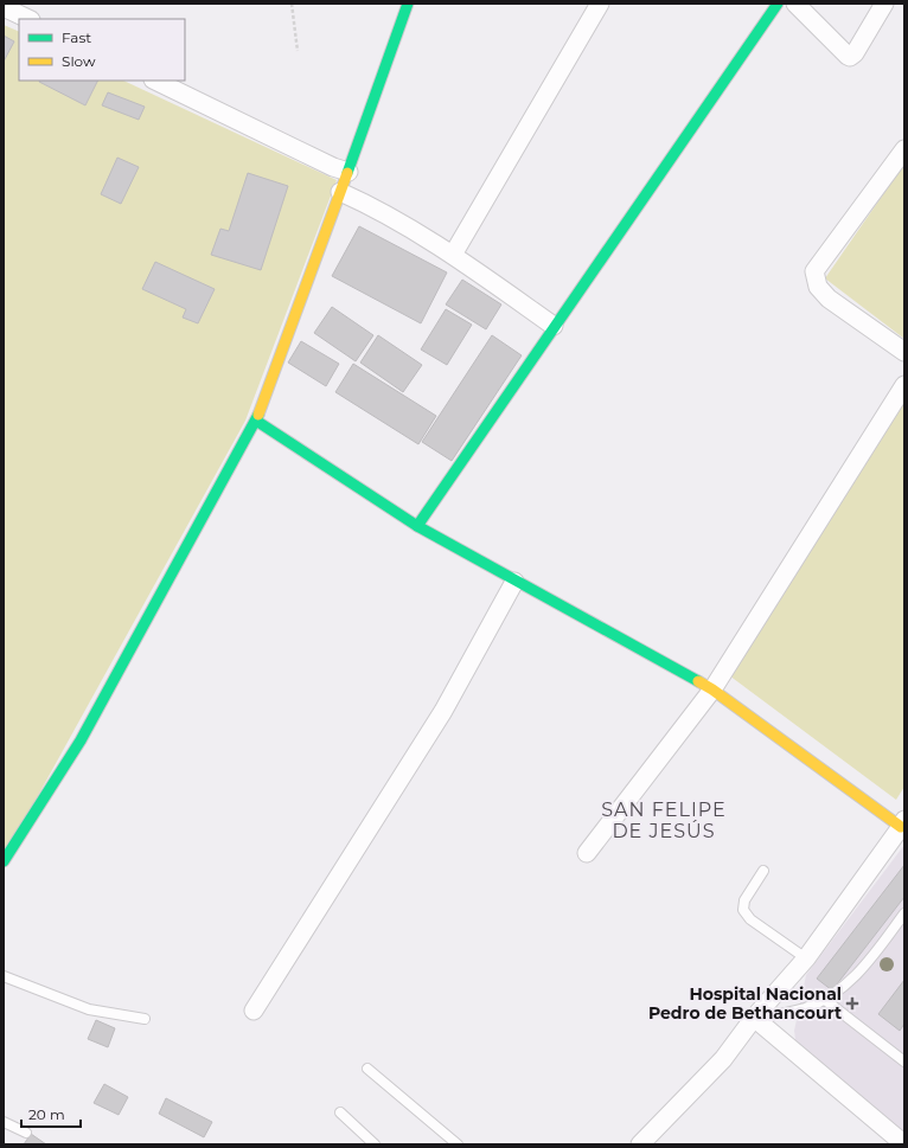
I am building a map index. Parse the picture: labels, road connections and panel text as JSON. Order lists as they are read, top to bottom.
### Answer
{
  "districts": ["SAN FELIPE DE JESÚS"],
  "places": {
    "health": ["Hospital Nacional Pedro de Bethancourt"]
  },
  "legend": ["Fast", "Slow"],
  "scale_bar": "20 m"
}
